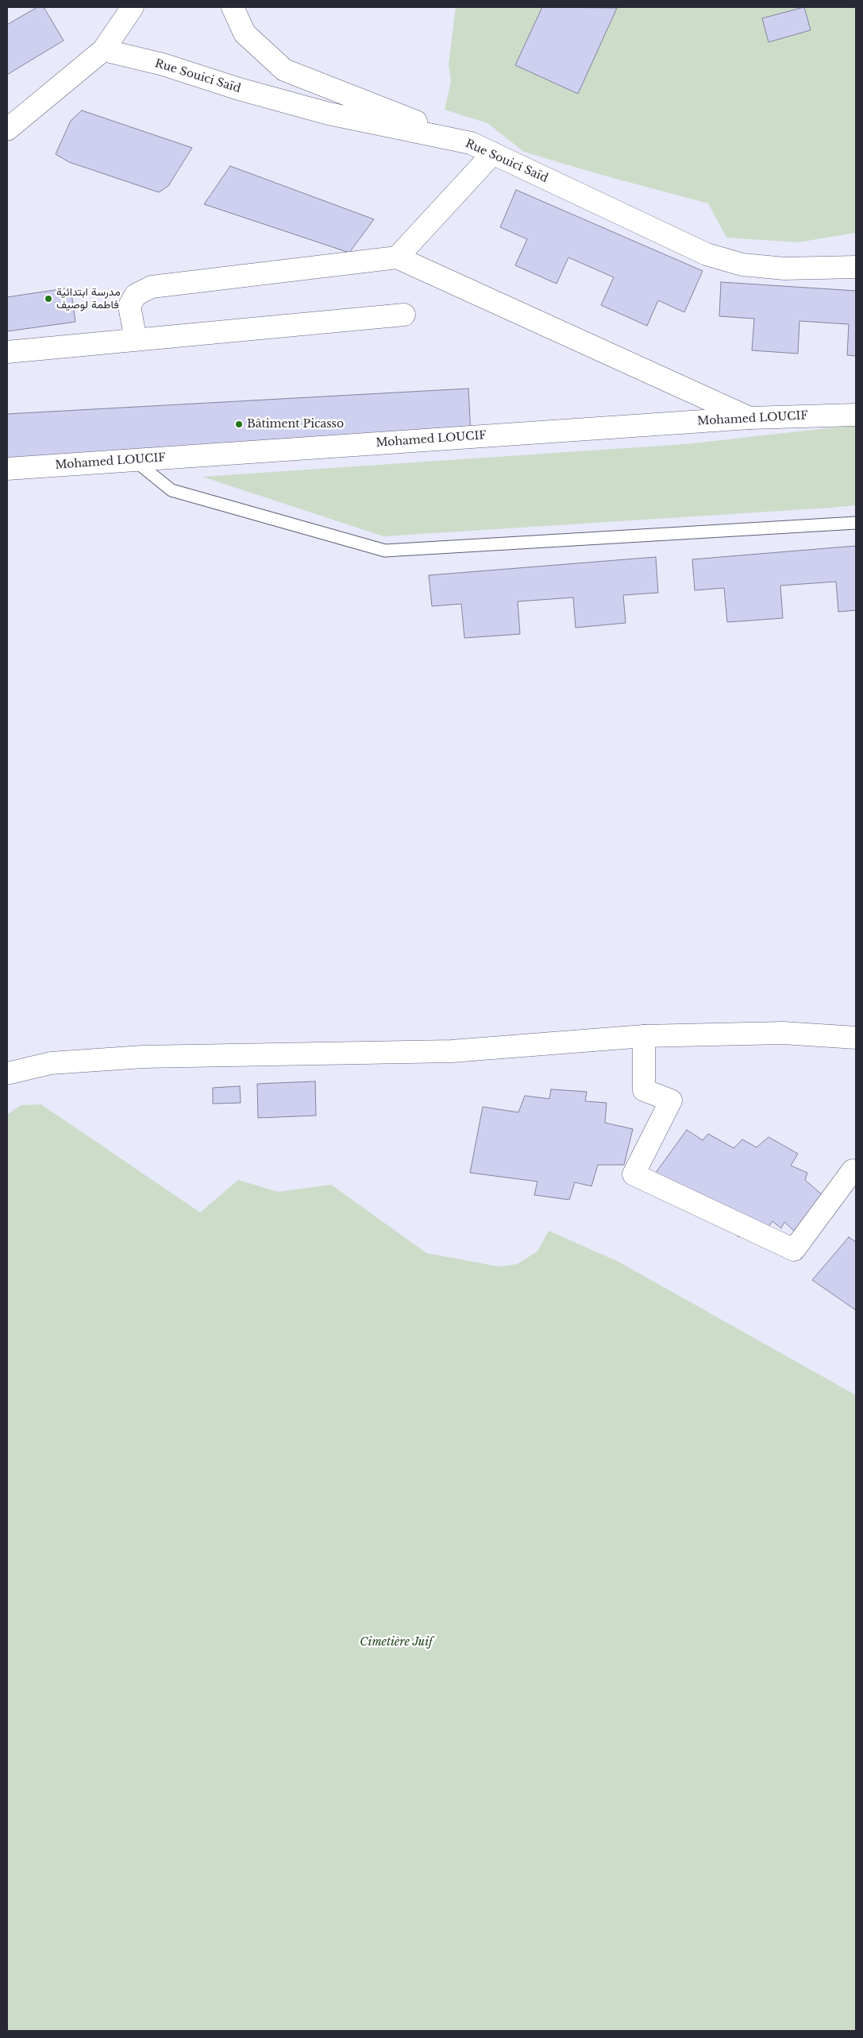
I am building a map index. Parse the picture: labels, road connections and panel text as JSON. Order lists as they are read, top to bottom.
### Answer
{
  "streets": {
    "main road": ["Rue Souici Saïd", "Mohamed LOUCIF"]
  },
  "parks": ["Cimetière Juif"],
  "places": ["مدرسة ابتدائية فاطمة لوصيف", "Bâtiment Picasso"]
}
